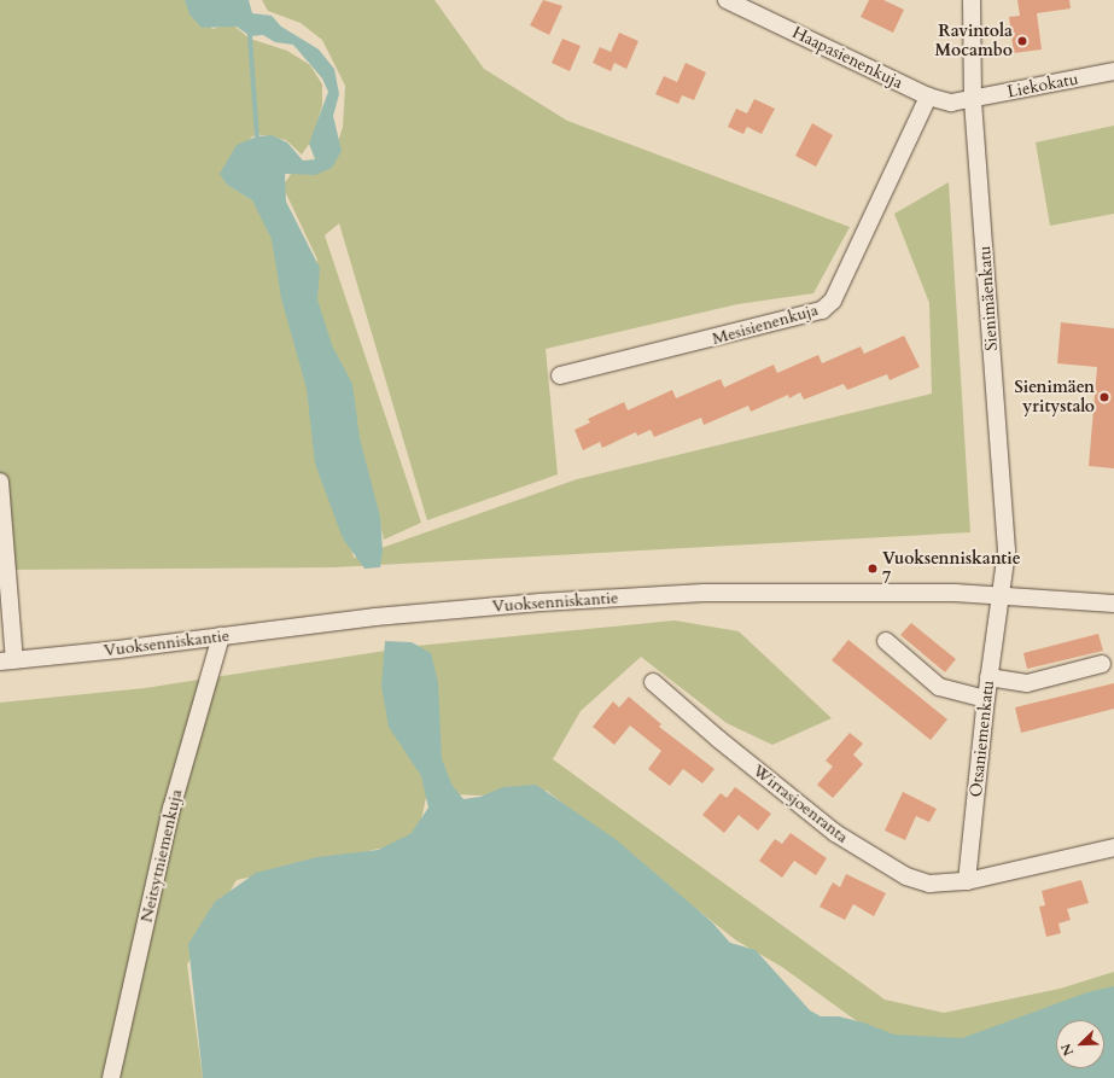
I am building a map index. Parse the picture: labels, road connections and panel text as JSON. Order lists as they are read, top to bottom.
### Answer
{
  "streets": {
    "street": [
      "Haapasienenkuja",
      "Liekokatu",
      "Sienimäenkatu",
      "Mesisienenkuja",
      "Vuoksenniskantie",
      "Otsaniemenkatu",
      "Wirrasjoenranta",
      "Neitsytniemenkuja"
    ]
  },
  "crossings": [
    ["Haapasienenkuja", "Liekokatu"],
    ["Haapasienenkuja", "Sienimäenkatu"],
    ["Haapasienenkuja", "Mesisienenkuja"],
    ["Liekokatu", "Sienimäenkatu"],
    ["Sienimäenkatu", "Vuoksenniskantie"],
    ["Sienimäenkatu", "Otsaniemenkatu"],
    ["Vuoksenniskantie", "Otsaniemenkatu"],
    ["Vuoksenniskantie", "Neitsytniemenkuja"],
    ["Otsaniemenkatu", "Wirrasjoenranta"]
  ],
  "places": ["Ravintola Mocambo", "Sienimäen yritystalo", "Vuoksenniskantie 7"],
  "north": "bottom left"
}
